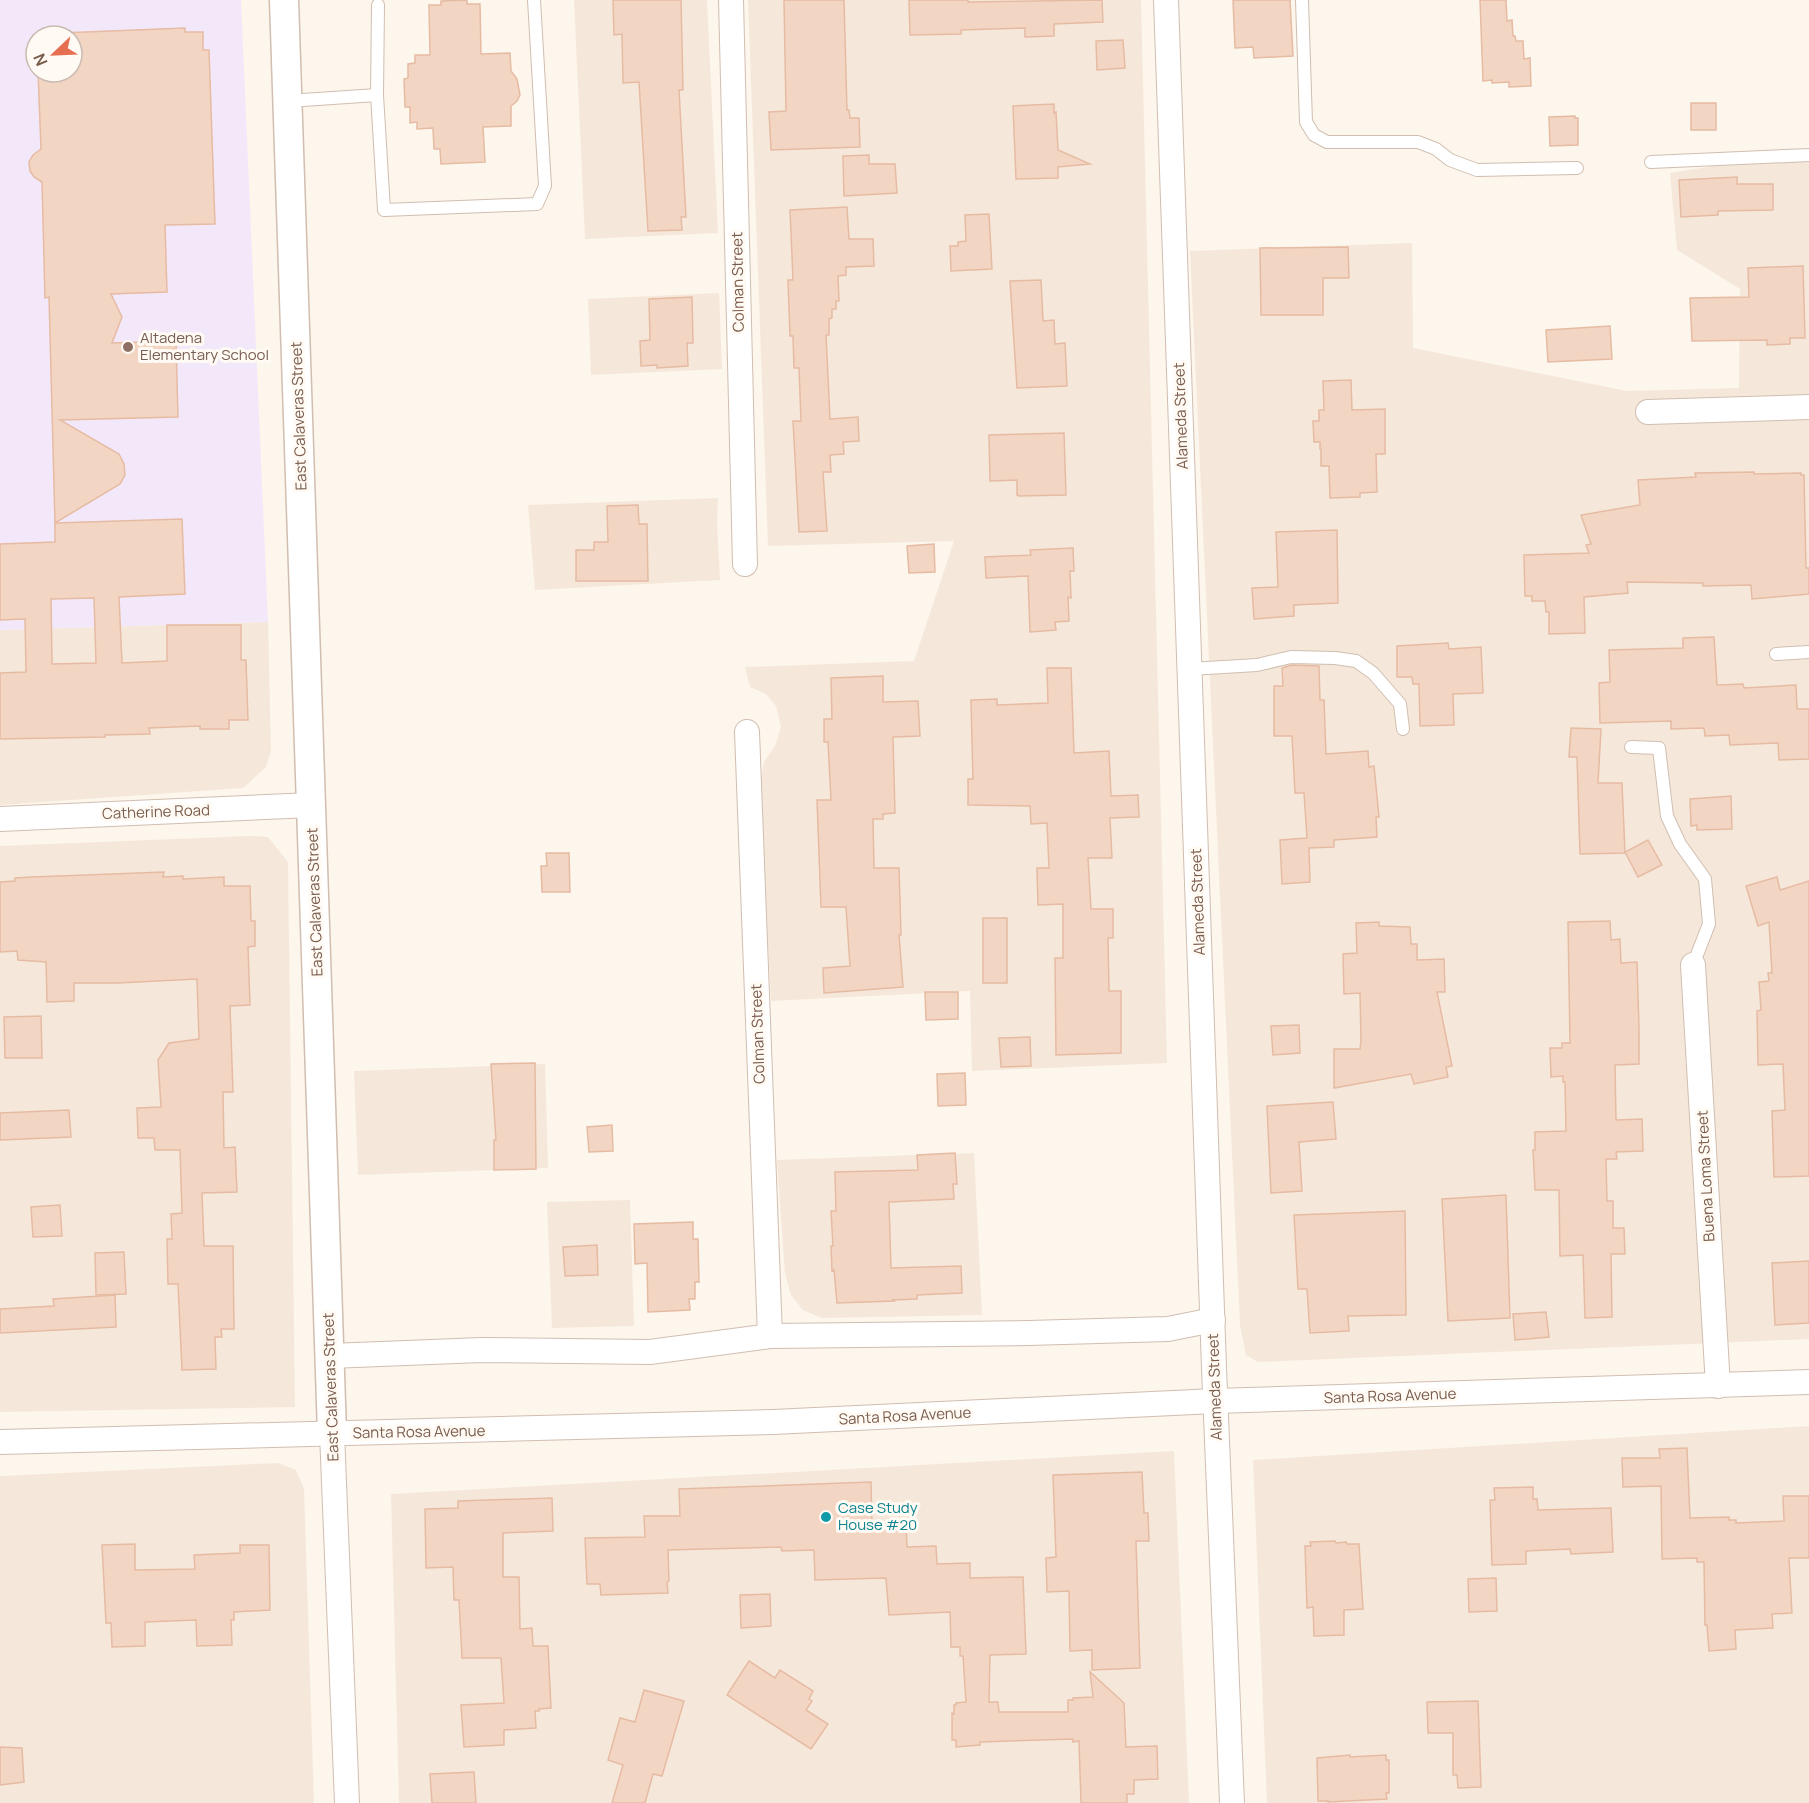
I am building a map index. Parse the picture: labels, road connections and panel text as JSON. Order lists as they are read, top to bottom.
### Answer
{
  "streets": {
    "street": [
      "Colman Street",
      "East Calaveras Street",
      "Alameda Street",
      "Catherine Road",
      "Buena Loma Street",
      "Santa Rosa Avenue"
    ]
  },
  "crossings": [
    ["East Calaveras Street", "Catherine Road"],
    ["East Calaveras Street", "Santa Rosa Avenue"],
    ["Alameda Street", "Santa Rosa Avenue"],
    ["Buena Loma Street", "Santa Rosa Avenue"]
  ],
  "places": ["Altadena Elementary School", "Case Study House #20"],
  "north": "bottom left"
}
